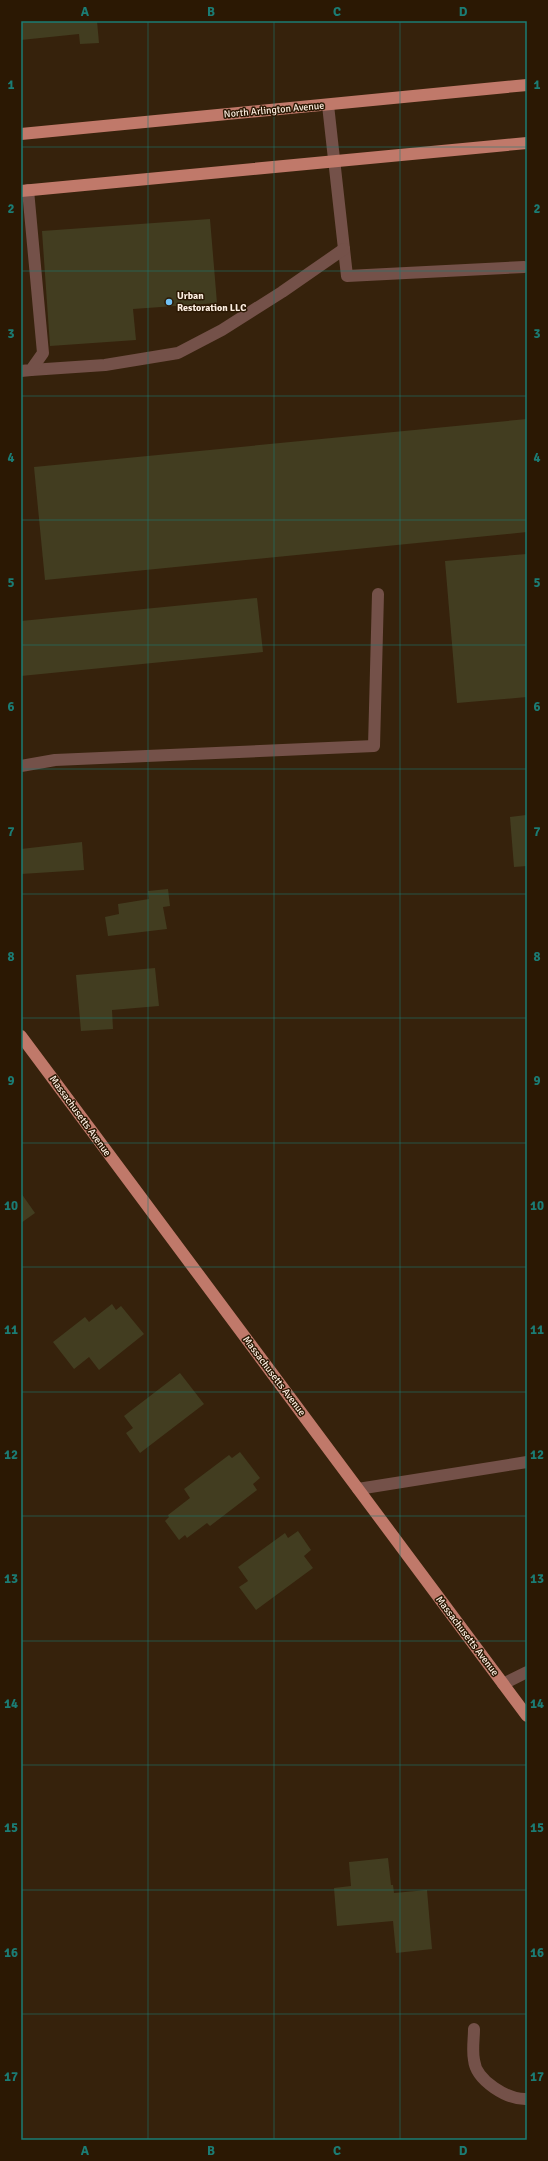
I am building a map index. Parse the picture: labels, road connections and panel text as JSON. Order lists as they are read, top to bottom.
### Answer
{
  "streets": {
    "main road": ["North Arlington Avenue", "Massachusetts Avenue"]
  },
  "places": ["Urban Restoration LLC"],
  "grid": {
    "columns": [
      "A",
      "B",
      "C",
      "D"
    ],
    "rows": [
      "1",
      "2",
      "3",
      "4",
      "5",
      "6",
      "7",
      "8",
      "9",
      "10",
      "11",
      "12",
      "13",
      "14",
      "15",
      "16",
      "17"
    ]
  }
}
